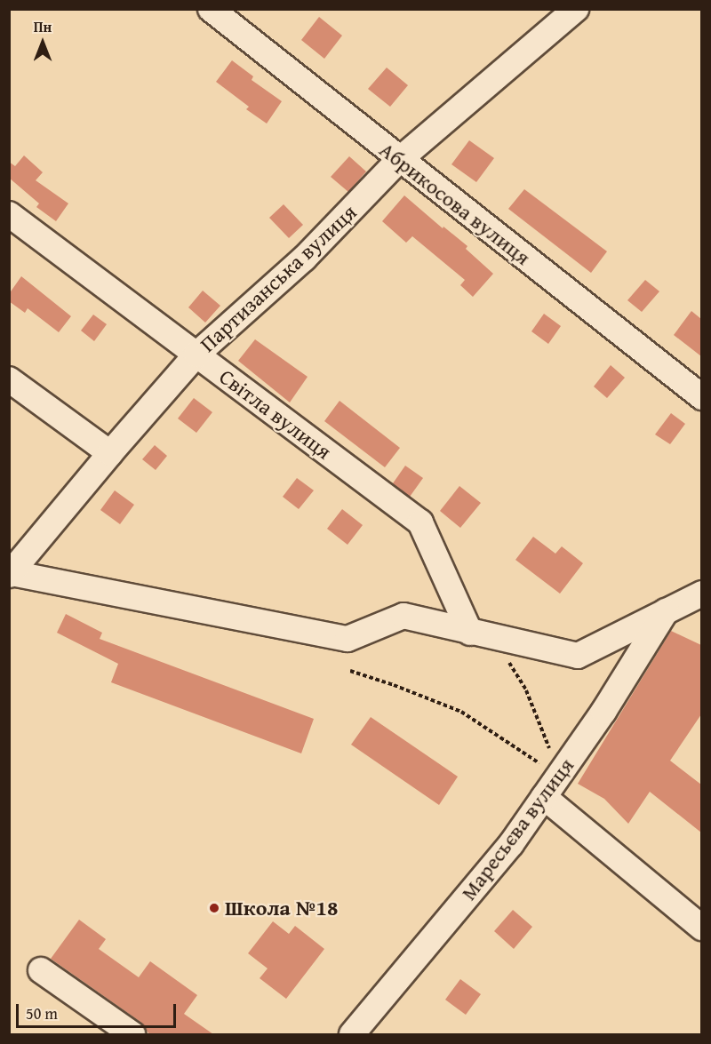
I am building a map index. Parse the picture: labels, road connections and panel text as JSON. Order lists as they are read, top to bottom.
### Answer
{
  "streets": {
    "street": [
      "Абрикосова вулиця",
      "Партизанська вулиця",
      "Світла вулиця",
      "Маресьєва вулиця"
    ]
  },
  "crossings": [
    ["Абрикосова вулиця", "Партизанська вулиця"],
    ["Партизанська вулиця", "Світла вулиця"]
  ],
  "places": ["Школа №18"],
  "scale_bar": "50 m",
  "north": "top"
}
